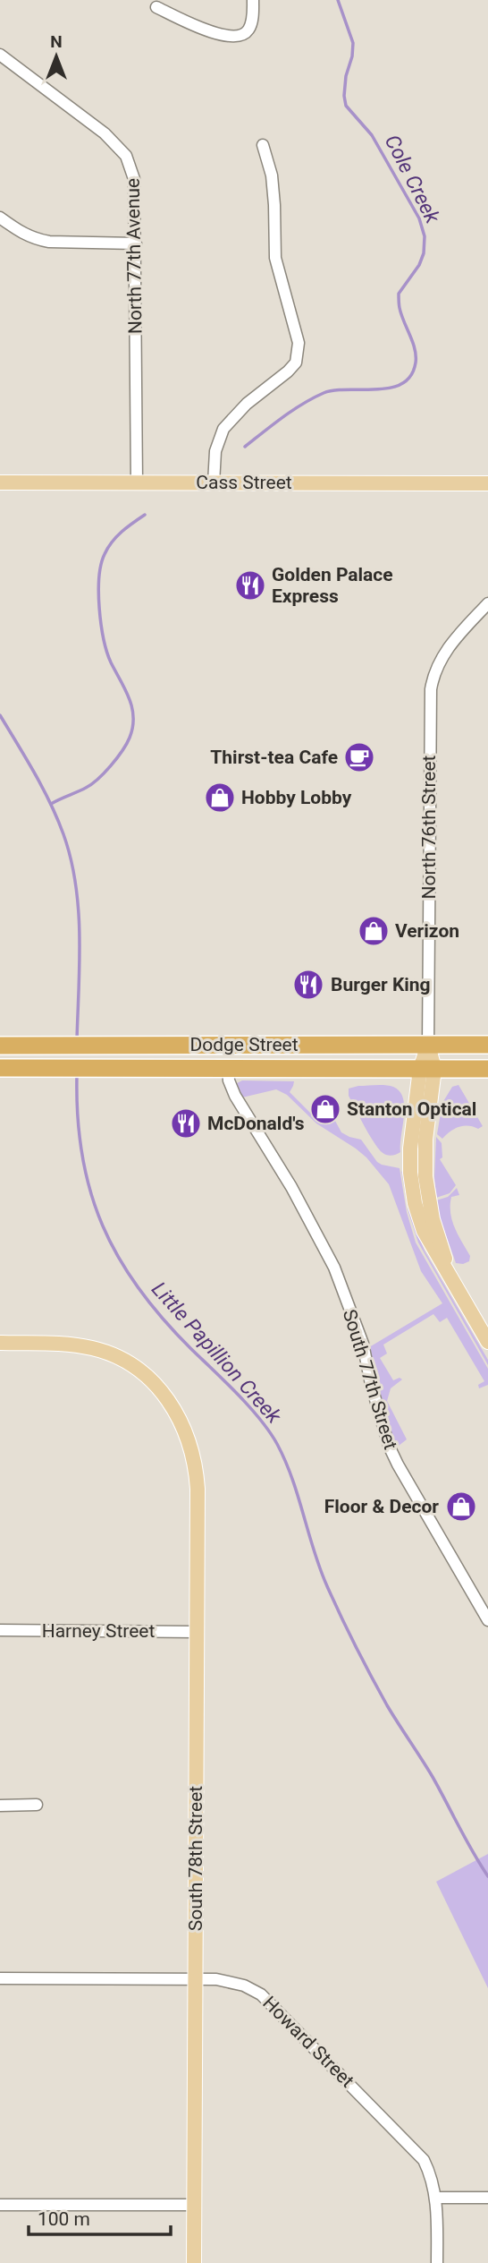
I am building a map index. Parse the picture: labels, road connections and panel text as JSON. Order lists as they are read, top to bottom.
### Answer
{
  "streets": {
    "highway": ["Dodge Street"],
    "main road": ["Cass Street", "North 76th Street", "South 78th Street"],
    "street": [
      "North 77th Avenue",
      "South 77th Street",
      "Harney Street",
      "Howard Street"
    ]
  },
  "crossings": [
    ["North 77th Avenue", "Cass Street"],
    ["North 76th Street", "Dodge Street"],
    ["Dodge Street", "South 77th Street"],
    ["Harney Street", "South 78th Street"],
    ["South 78th Street", "Howard Street"]
  ],
  "water": ["Cole Creek", "Little Papillion Creek"],
  "places": {
    "restaurant": ["Golden Palace Express", "Burger King", "McDonald's"],
    "cafe": ["Thirst-tea Cafe"],
    "shop": [
      "Hobby Lobby",
      "Verizon",
      "Stanton Optical",
      "Floor & Decor"
    ]
  },
  "scale_bar": "100 m",
  "north": "top"
}
